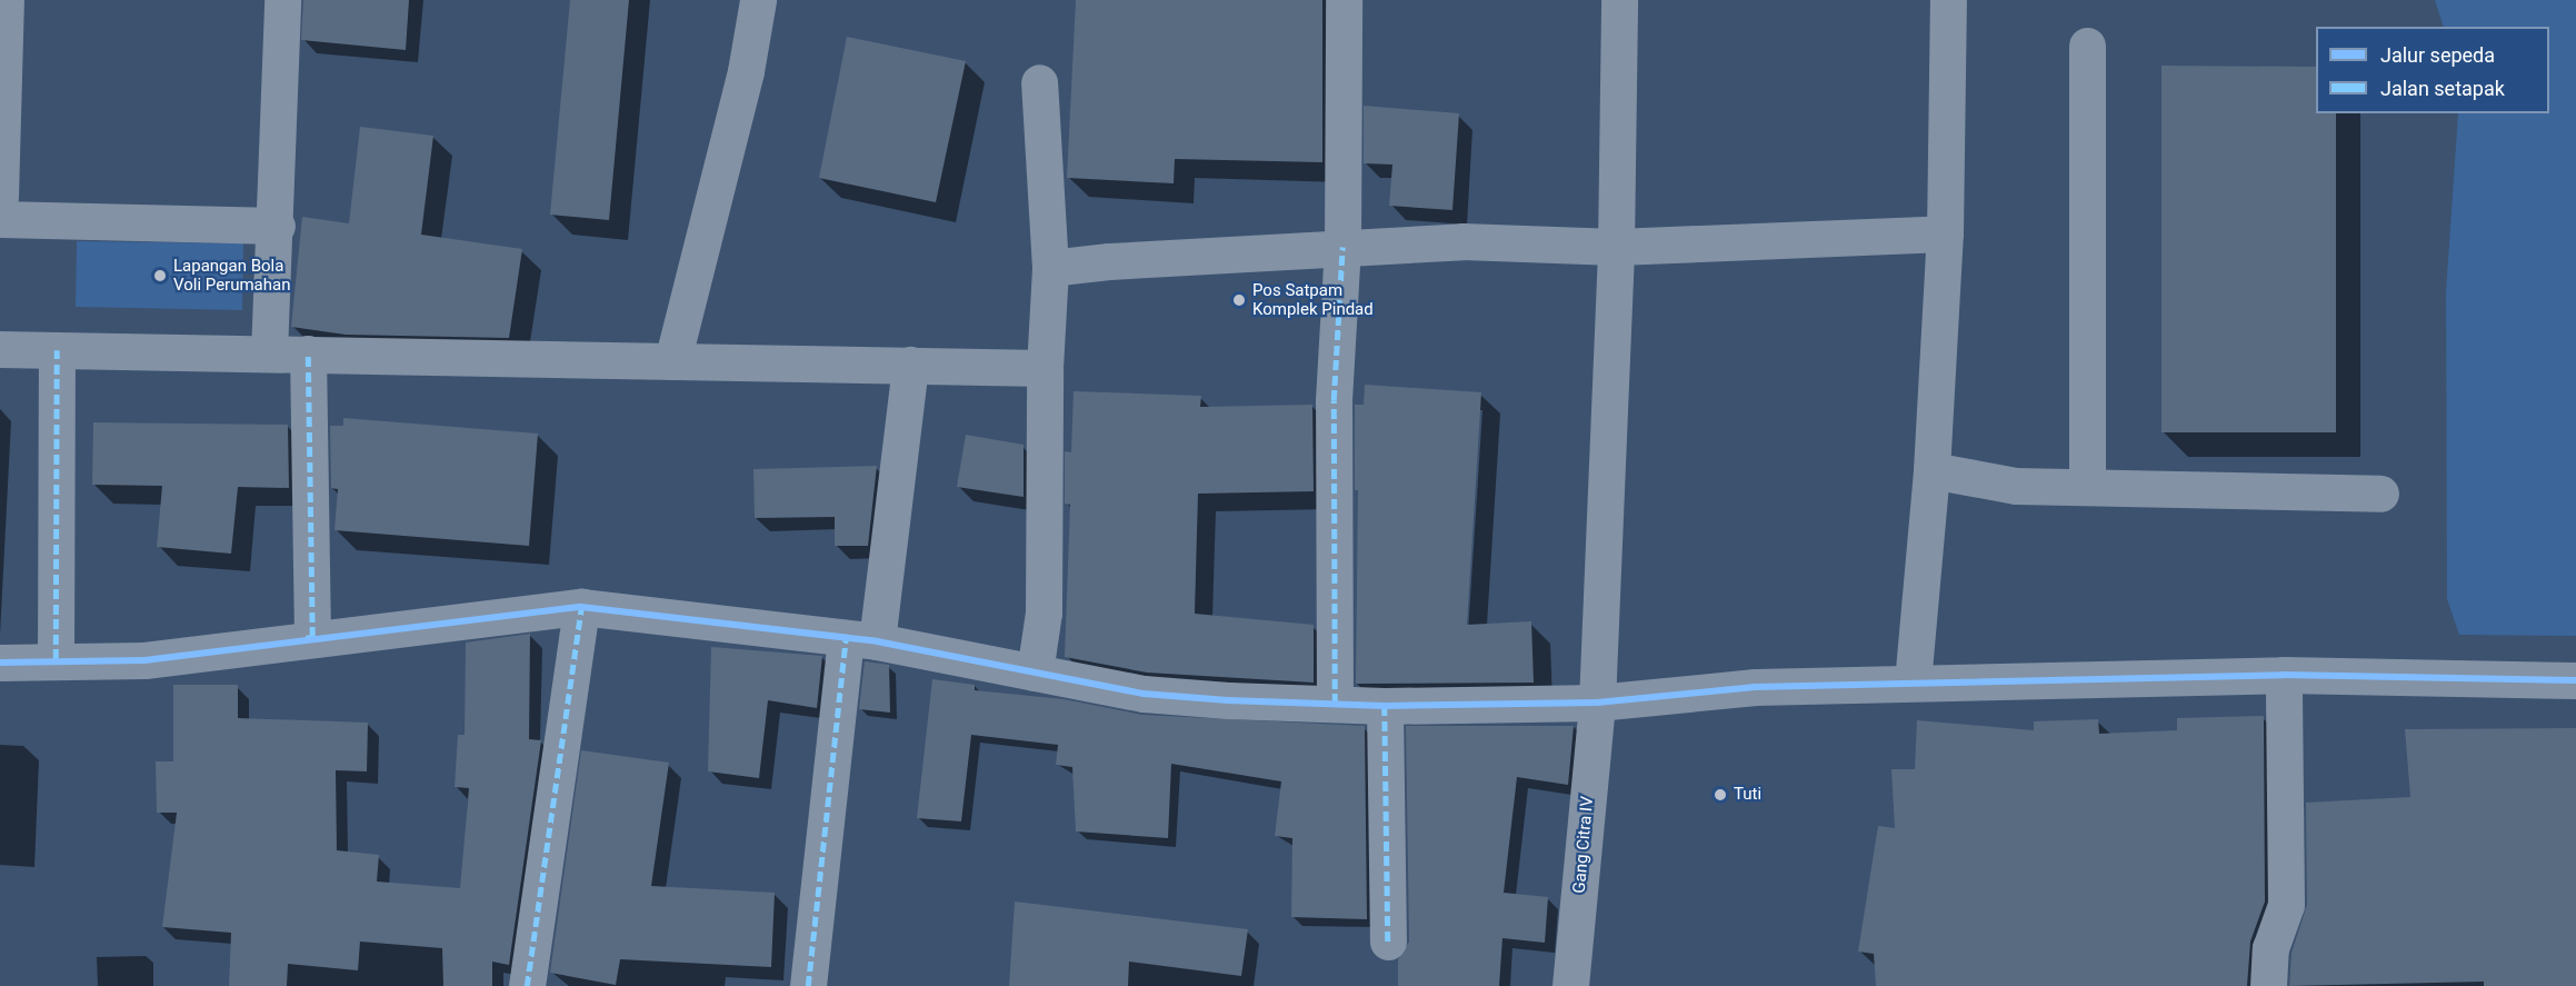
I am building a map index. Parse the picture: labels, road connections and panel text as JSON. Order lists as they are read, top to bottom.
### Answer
{
  "streets": {
    "street": ["Gang Citra IV"]
  },
  "places": ["Lapangan Bola Voli Perumahan", "Pos Satpam Komplek Pindad", "Tuti"],
  "legend": ["Jalur sepeda", "Jalan setapak"]
}
